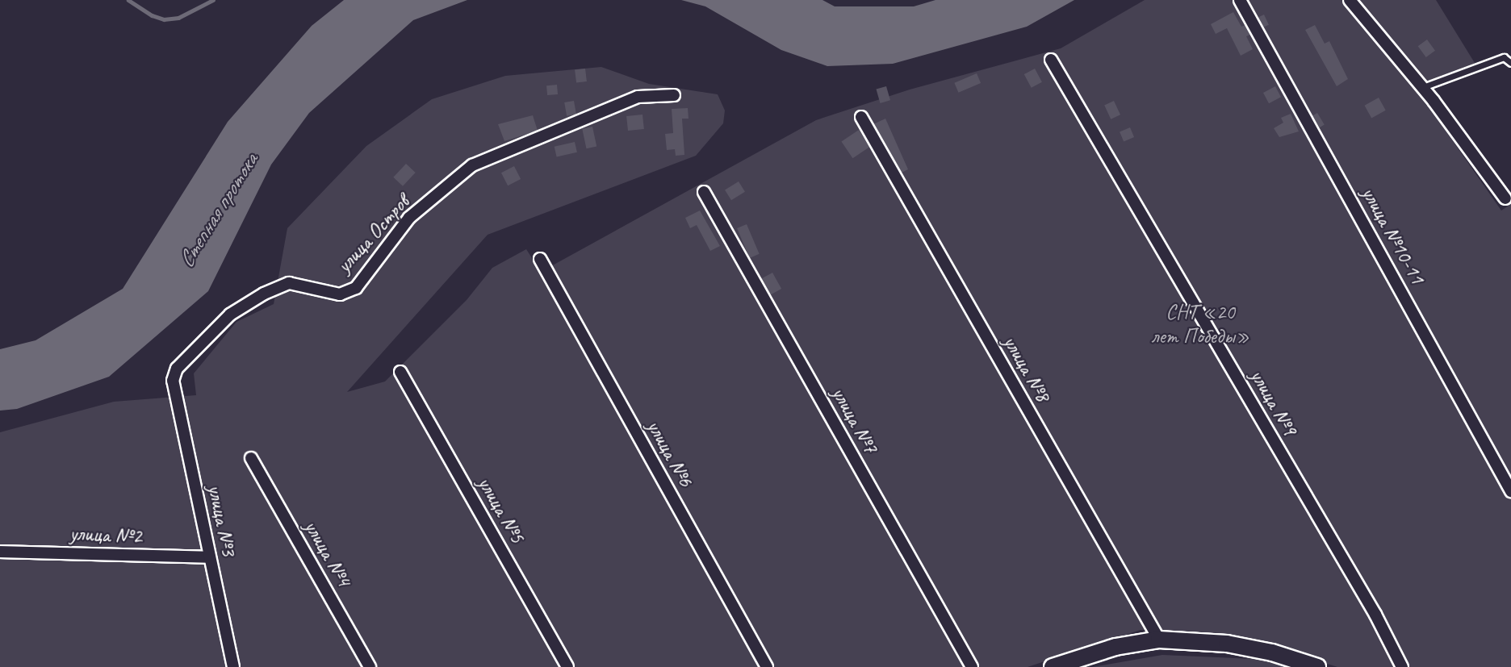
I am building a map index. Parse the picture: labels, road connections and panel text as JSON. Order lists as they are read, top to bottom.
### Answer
{
  "streets": {
    "street": [
      "улица Остров",
      "улица №10-11",
      "улица №8",
      "улица №9",
      "улица №7",
      "улица №6",
      "улица №5",
      "улица №3",
      "улица №2",
      "улица №4"
    ]
  },
  "crossings": [
    ["улица Остров", "улица №3"],
    ["улица №3", "улица №2"]
  ],
  "water": ["Степная протока"],
  "parks": ["СНТ «20 лет Победы»"]
}
